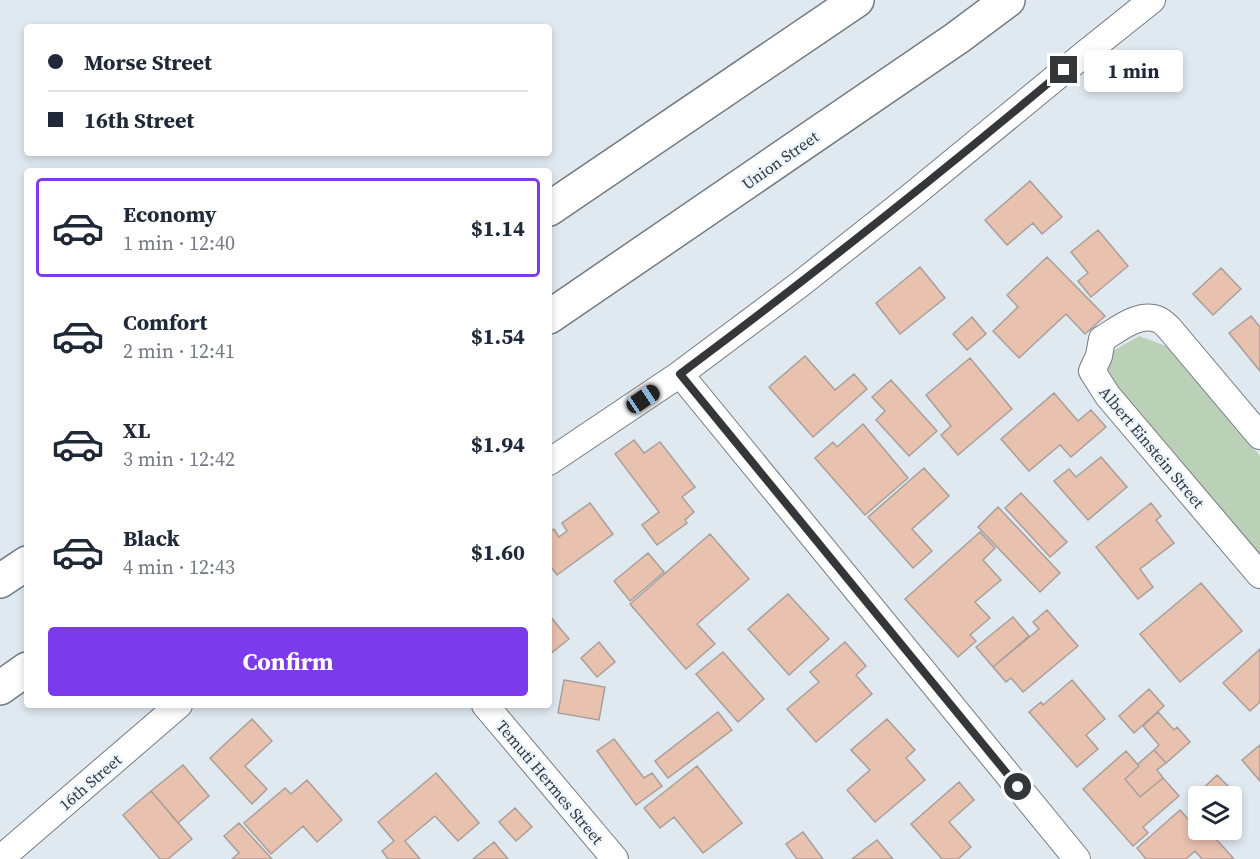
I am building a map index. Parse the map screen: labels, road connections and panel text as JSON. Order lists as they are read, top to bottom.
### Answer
{
  "streets": {
    "main road": ["Union Street"],
    "street": ["Albert Einstein Street", "16th Street", "Temuti Hermes Street"]
  },
  "page": {
    "banner": ["Morse Street", "16th Street"],
    "bubble": "1 min",
    "list": [
      {
        "name": "Economy",
        "note": "1 min · 12:40",
        "value": "$1.14"
      },
      {
        "name": "Comfort",
        "note": "2 min · 12:41",
        "value": "$1.54"
      },
      {
        "name": "XL",
        "note": "3 min · 12:42",
        "value": "$1.94"
      },
      {
        "name": "Black",
        "note": "4 min · 12:43",
        "value": "$1.60"
      }
    ],
    "buttons": "Confirm"
  }
}
